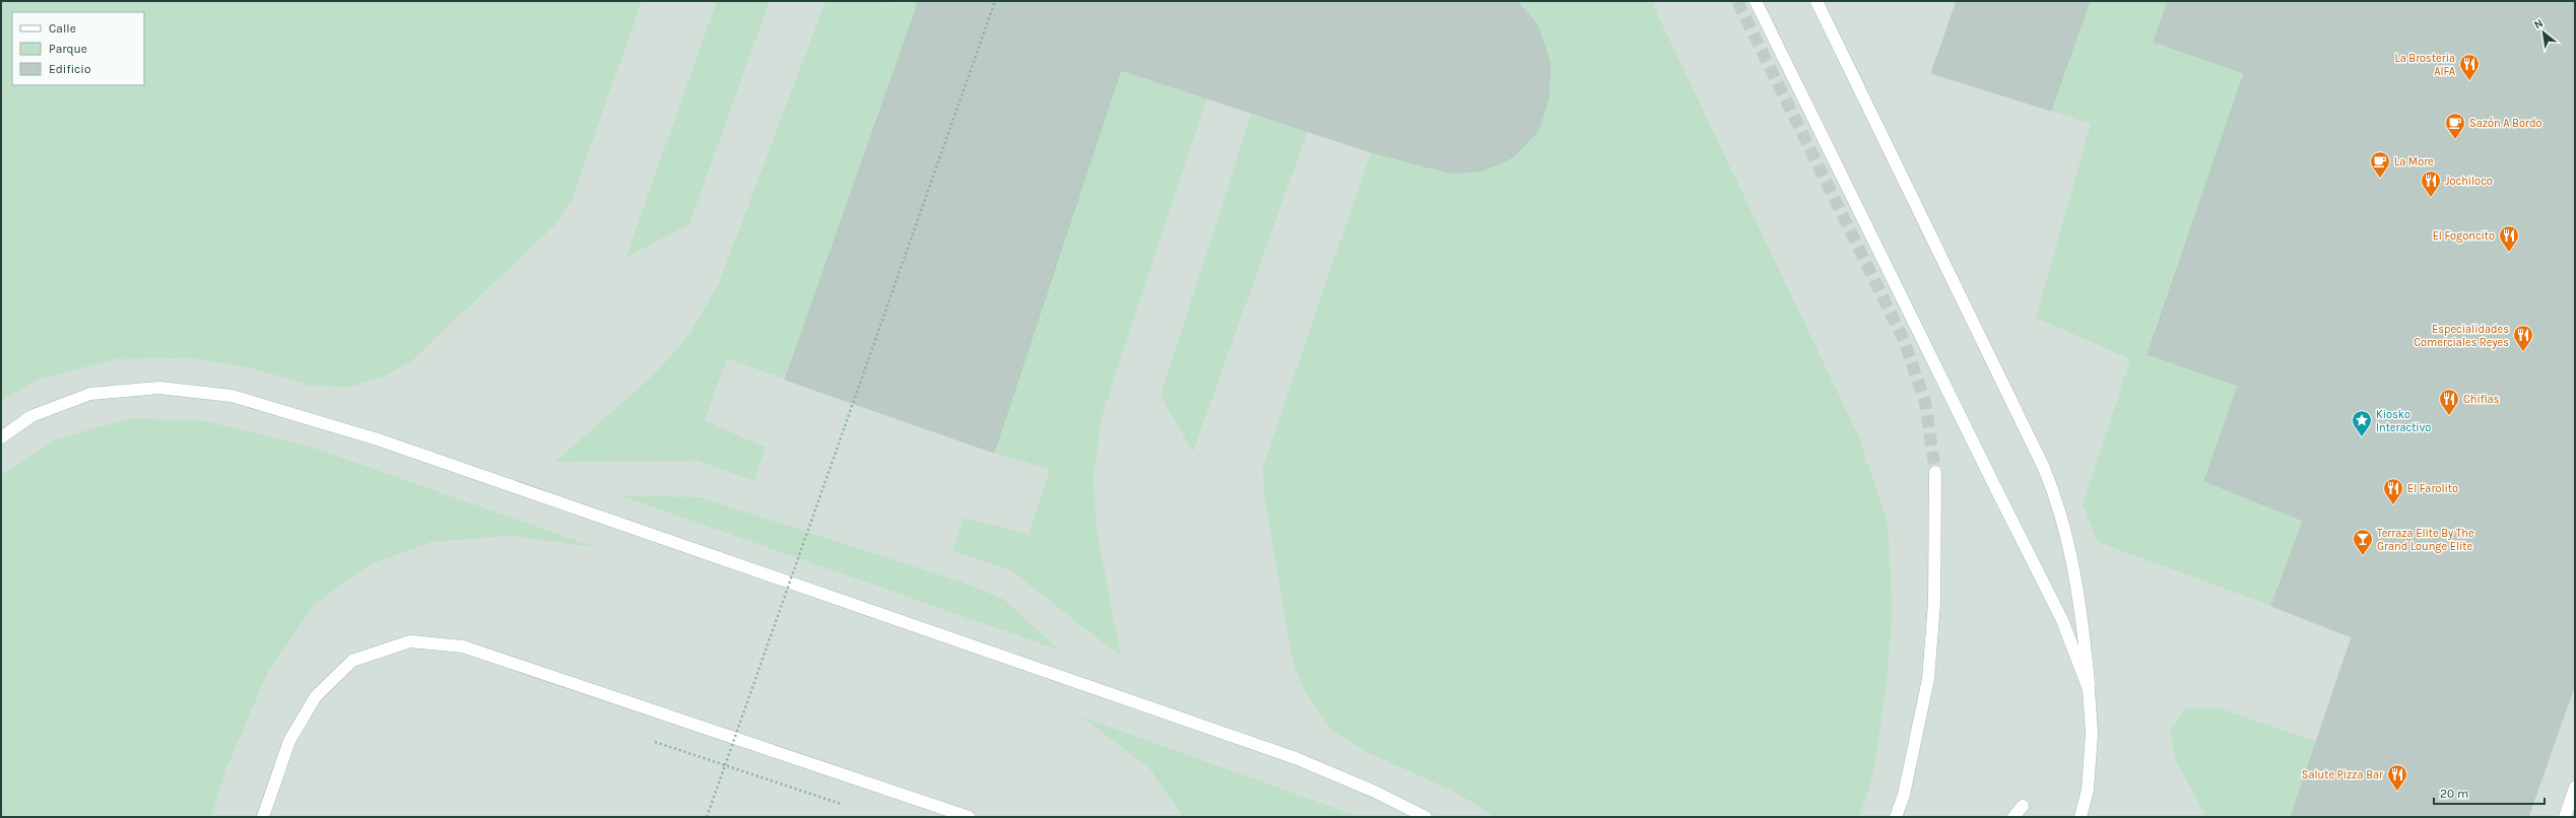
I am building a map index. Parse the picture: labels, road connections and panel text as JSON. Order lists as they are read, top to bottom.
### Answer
{
  "places": {
    "restaurant": [
      "La Brosteria AIFA",
      "Jochiloco",
      "El Fogoncito",
      "Especialidades Comerciales Reyes",
      "Chiflas",
      "El Farolito",
      "Salute Pizza Bar"
    ],
    "cafe": ["Sazón A Bordo", "La More"],
    "place": ["Kiosko Interactivo"],
    "bar": ["Terraza Elite By The Grand Lounge Elite"]
  },
  "legend": ["Calle", "Parque", "Edificio"],
  "scale_bar": "20 m",
  "north": "top left"
}
